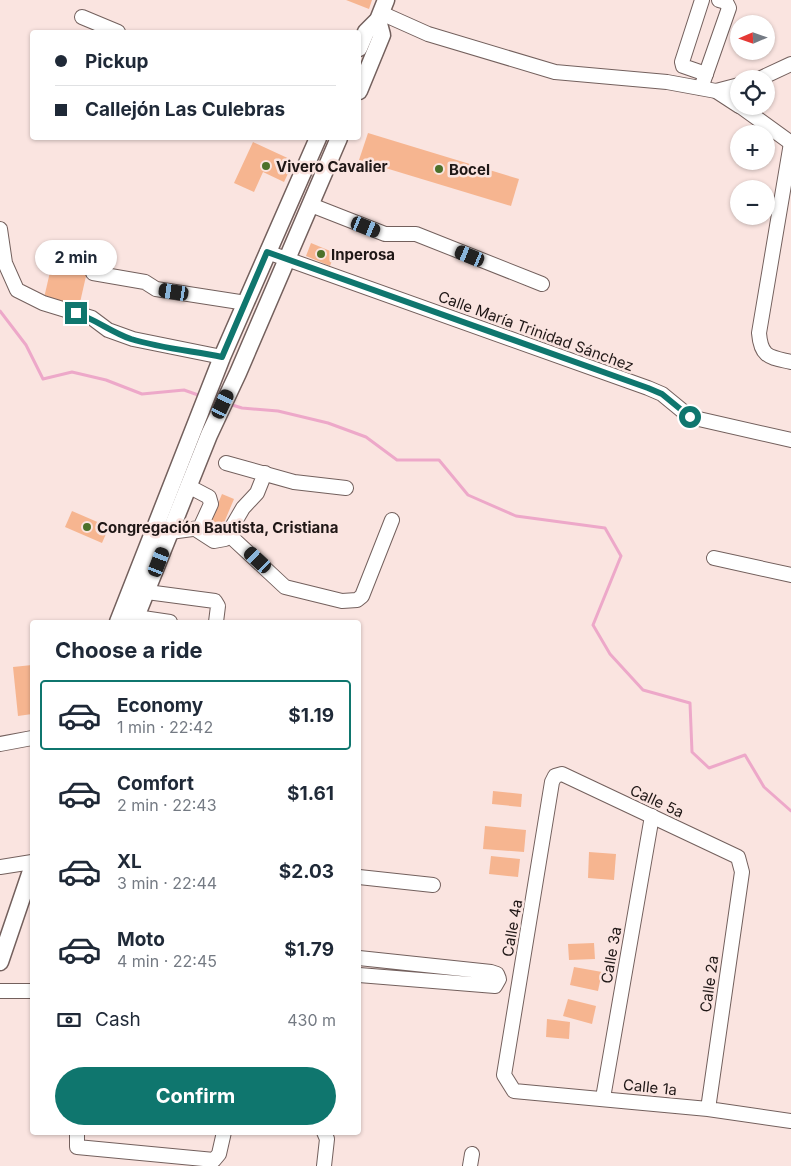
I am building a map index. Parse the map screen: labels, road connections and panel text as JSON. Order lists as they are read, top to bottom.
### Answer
{
  "streets": {
    "street": [
      "Calle María Trinidad Sánchez",
      "Calle 5a",
      "Calle 4a",
      "Calle 3a",
      "Calle 2a",
      "Calle 1a"
    ]
  },
  "crossings": [
    ["Calle 5a", "Calle 4a"],
    ["Calle 5a", "Calle 3a"],
    ["Calle 5a", "Calle 2a"],
    ["Calle 4a", "Calle 1a"],
    ["Calle 3a", "Calle 1a"],
    ["Calle 2a", "Calle 1a"]
  ],
  "places": [
    "Vivero Cavalier",
    "Bocel",
    "Inperosa",
    "Congregación Bautista, Cristiana"
  ],
  "north": "left",
  "page": {
    "map_buttons": ["+", "−"],
    "banner": ["Pickup", "Callejón Las Culebras"],
    "bubble": "2 min",
    "heading": "Choose a ride",
    "list": [
      {
        "name": "Economy",
        "note": "1 min · 22:42",
        "value": "$1.19"
      },
      {
        "name": "Comfort",
        "note": "2 min · 22:43",
        "value": "$1.61"
      },
      {
        "name": "XL",
        "note": "3 min · 22:44",
        "value": "$2.03"
      },
      {
        "name": "Moto",
        "note": "4 min · 22:45",
        "value": "$1.79"
      }
    ],
    "pay": ["Cash", "430 m"],
    "buttons": "Confirm"
  }
}
